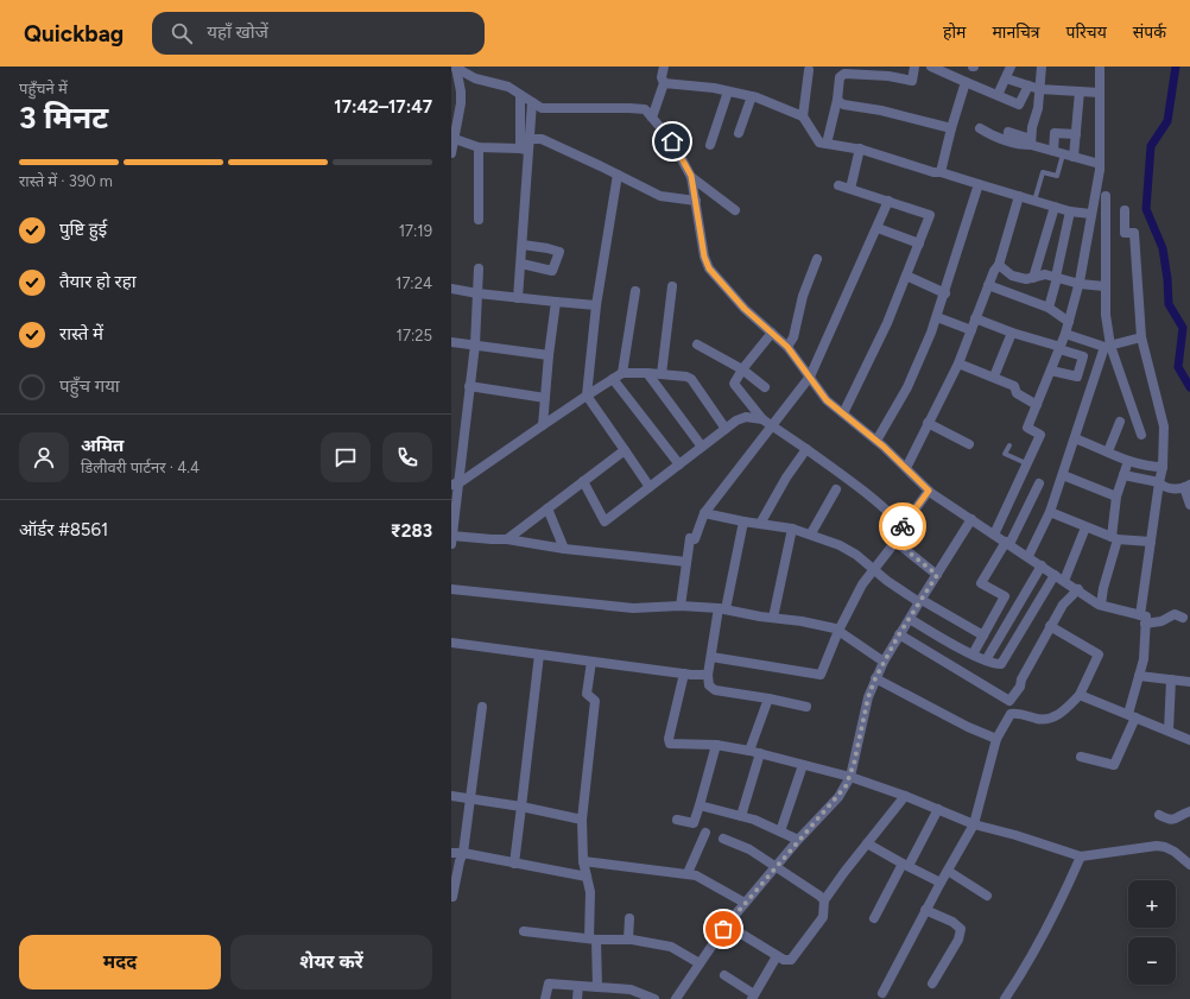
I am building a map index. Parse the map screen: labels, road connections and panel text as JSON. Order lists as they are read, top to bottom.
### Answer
{
  "page": {
    "header": "Quickbag",
    "search": "यहाँ खोजें",
    "nav": [
      "होम",
      "मानचित्र",
      "परिचय",
      "संपर्क"
    ],
    "heading": ["3 मिनट", "पहुँचने में", "17:42–17:47"],
    "panel": [
      "अमित",
      "डिलीवरी पार्टनर · 4.4",
      "ऑर्डर #8561",
      "₹283"
    ],
    "bar": "रास्ते में · 390 m",
    "list": [
      ["पुष्टि हुई", "17:19"],
      ["तैयार हो रहा", "17:24"],
      ["रास्ते में", "17:25"],
      "पहुँच गया"
    ],
    "map_buttons": ["+", "−"],
    "buttons": ["मदद", "शेयर करें"]
  }
}
